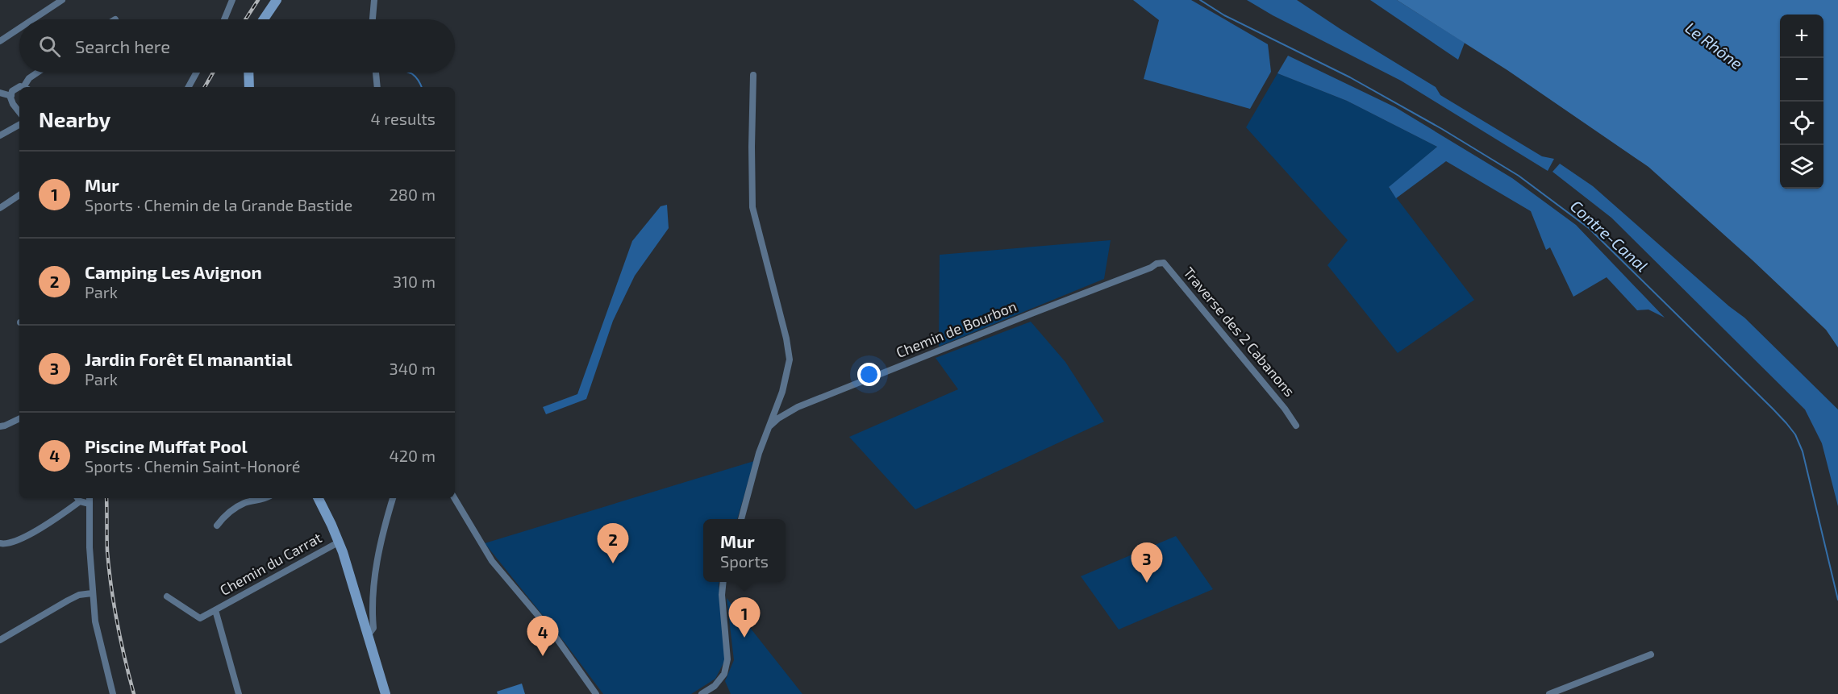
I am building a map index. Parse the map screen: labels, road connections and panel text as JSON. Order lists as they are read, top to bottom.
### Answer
{
  "streets": {
    "street": ["Chemin de Bourbon", "Traverse des 2 Cabanons", "Chemin du Carrat"]
  },
  "crossings": [
    ["Chemin de Bourbon", "Traverse des 2 Cabanons"]
  ],
  "water": ["Le Rhône", "Contre-Canal"],
  "page": {
    "map_buttons": ["+", "−"],
    "search": "Search here",
    "heading": ["Nearby", "4 results"],
    "list": [
      {
        "mark": "1",
        "name": "Mur",
        "note": "Sports · Chemin de la Grande Bastide",
        "value": "280 m"
      },
      {
        "mark": "2",
        "name": "Camping Les Avignon",
        "note": "Park",
        "value": "310 m"
      },
      {
        "mark": "3",
        "name": "Jardin Forêt El manantial",
        "note": "Park",
        "value": "340 m"
      },
      {
        "mark": "4",
        "name": "Piscine Muffat Pool",
        "note": "Sports · Chemin Saint-Honoré",
        "value": "420 m"
      }
    ],
    "popup": ["Mur", "Sports"],
    "pins": [
      "2",
      "3",
      "1",
      "4"
    ]
  }
}
